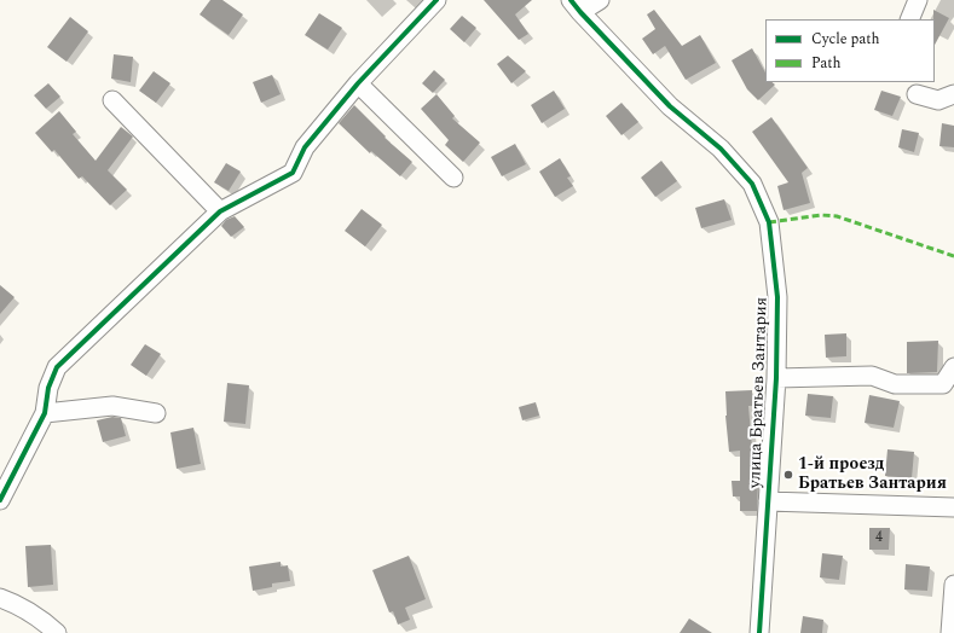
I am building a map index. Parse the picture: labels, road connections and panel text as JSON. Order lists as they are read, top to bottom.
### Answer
{
  "streets": {
    "street": ["улица Братьев Зантария"]
  },
  "places": ["1-й проезд Братьев Зантария"],
  "house_numbers": ["4"],
  "legend": ["Cycle path", "Path"]
}
